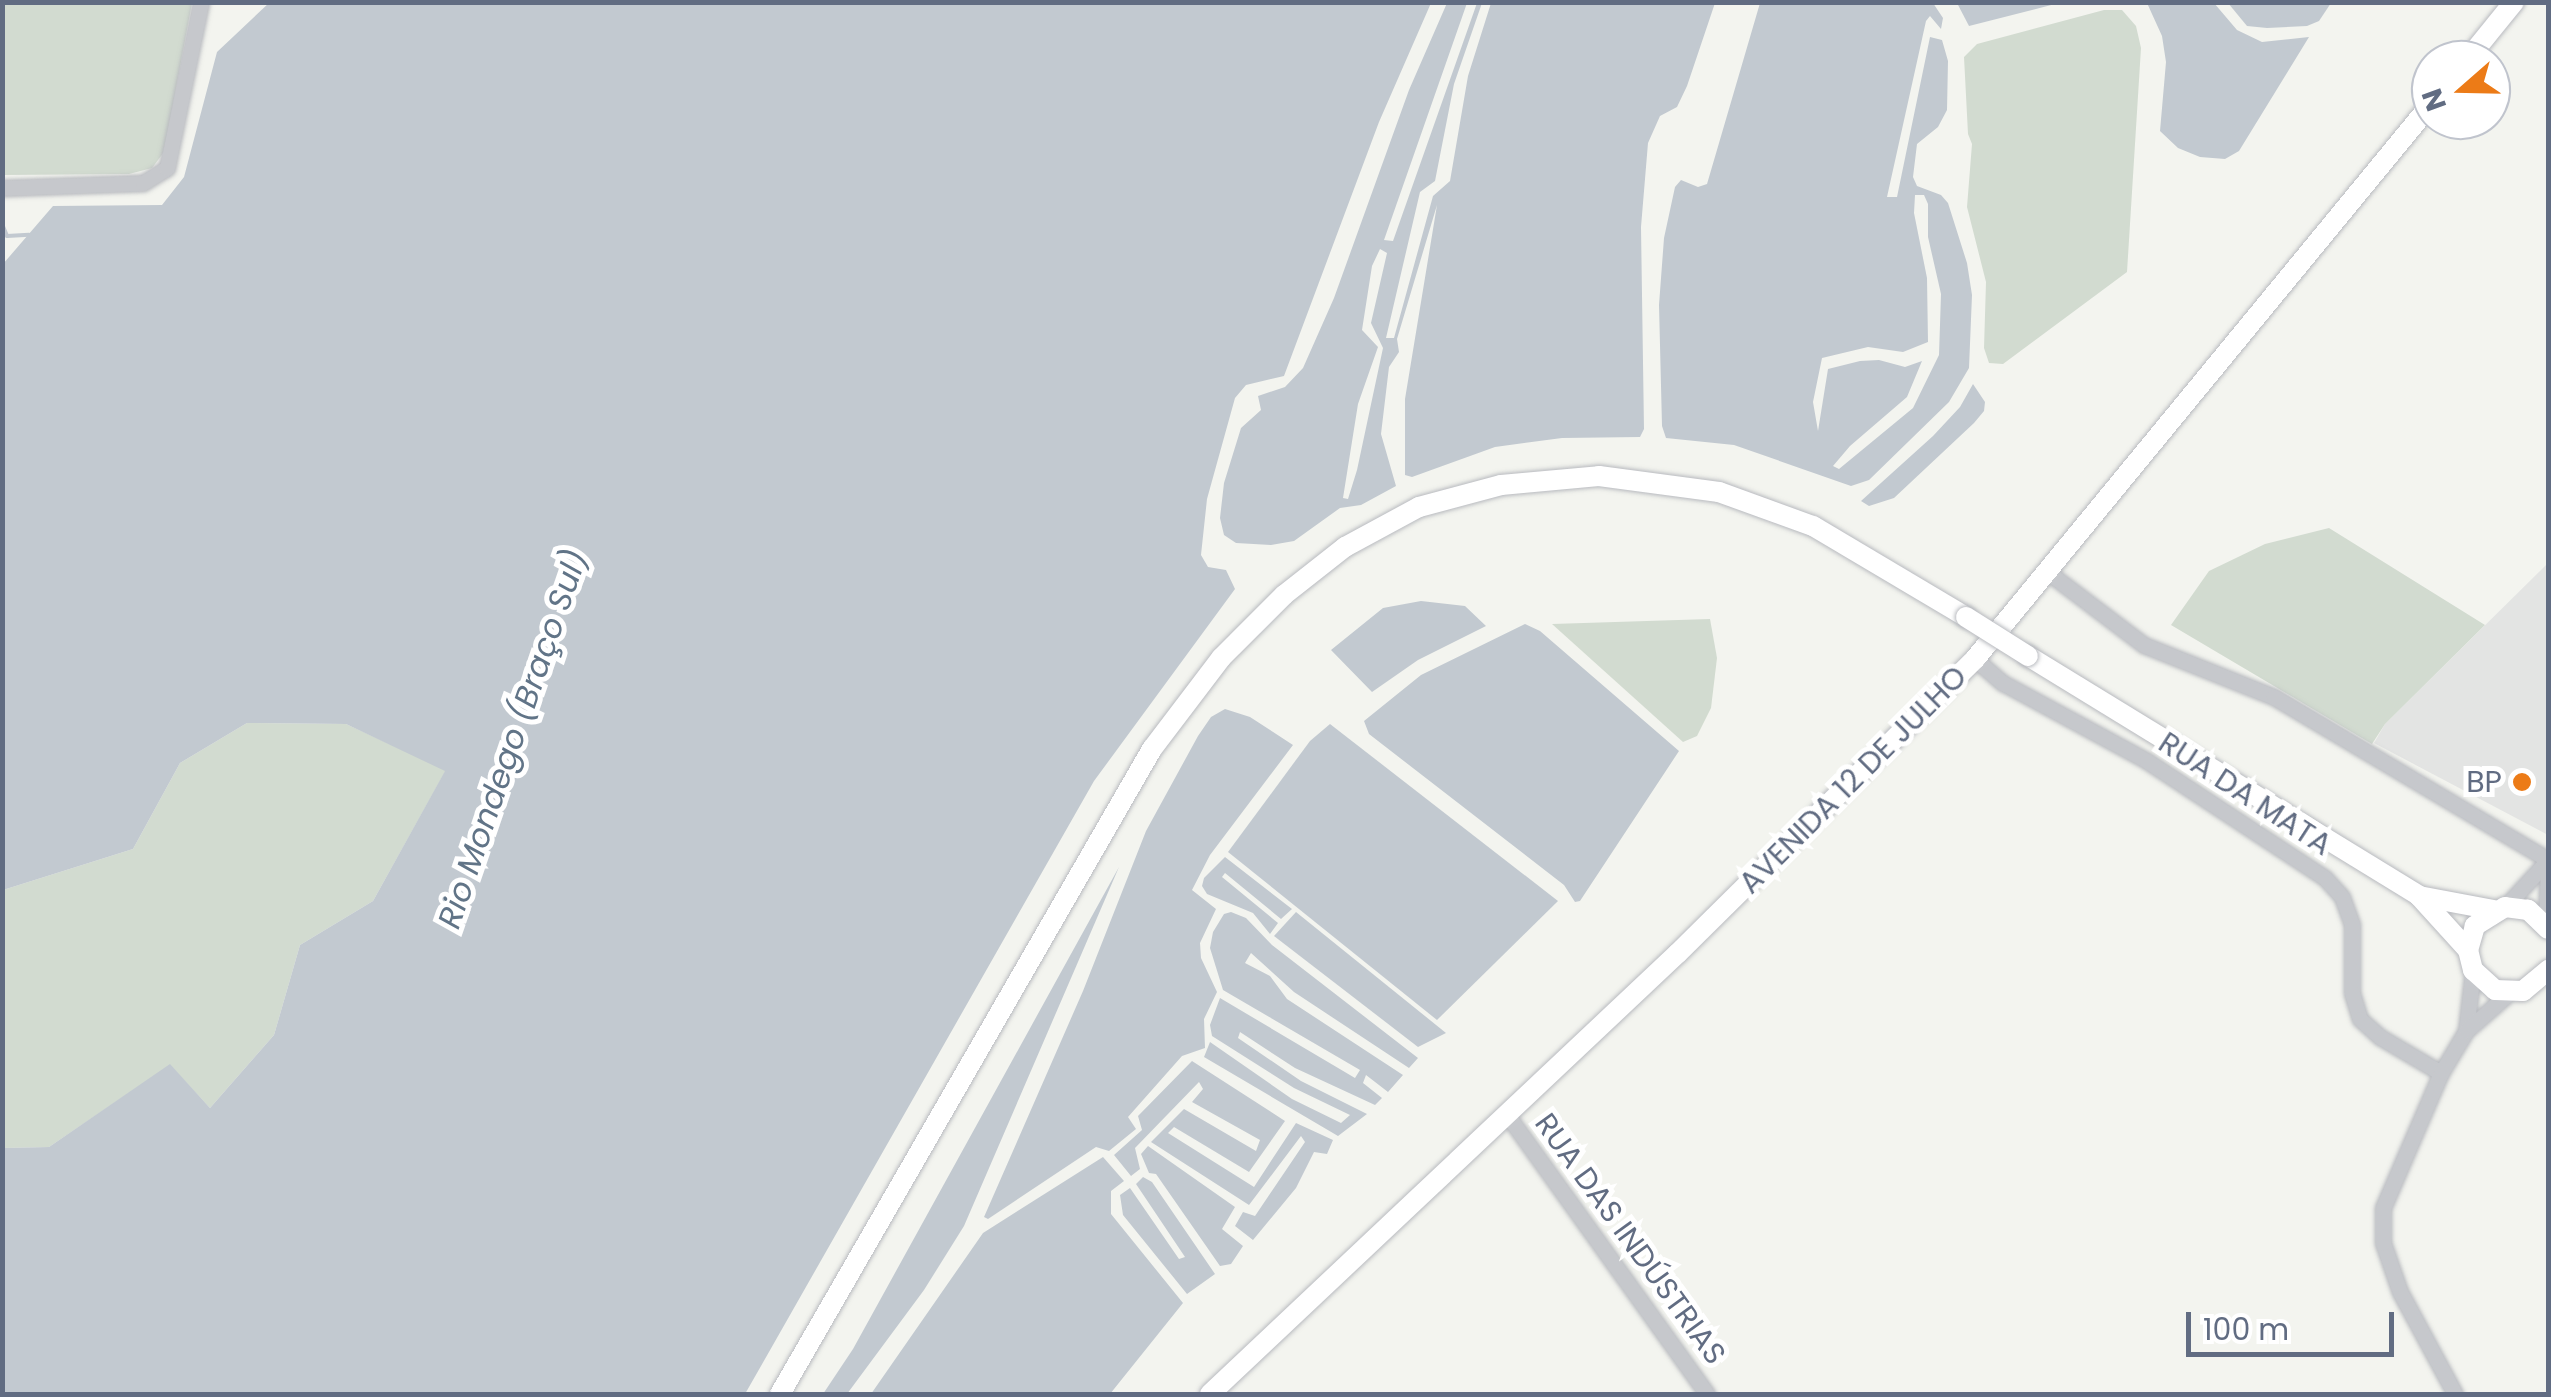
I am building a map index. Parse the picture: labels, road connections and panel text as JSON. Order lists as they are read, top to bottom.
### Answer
{
  "streets": {
    "main road": ["AVENIDA 12 DE JULHO"],
    "street": ["RUA DA MATA", "RUA DAS INDÚSTRIAS"]
  },
  "crossings": [
    ["AVENIDA 12 DE JULHO", "RUA DA MATA"],
    ["AVENIDA 12 DE JULHO", "RUA DAS INDÚSTRIAS"]
  ],
  "water": ["Rio Mondego (Braço Sul)"],
  "places": ["BP"],
  "scale_bar": "100 m",
  "north": "left"
}
